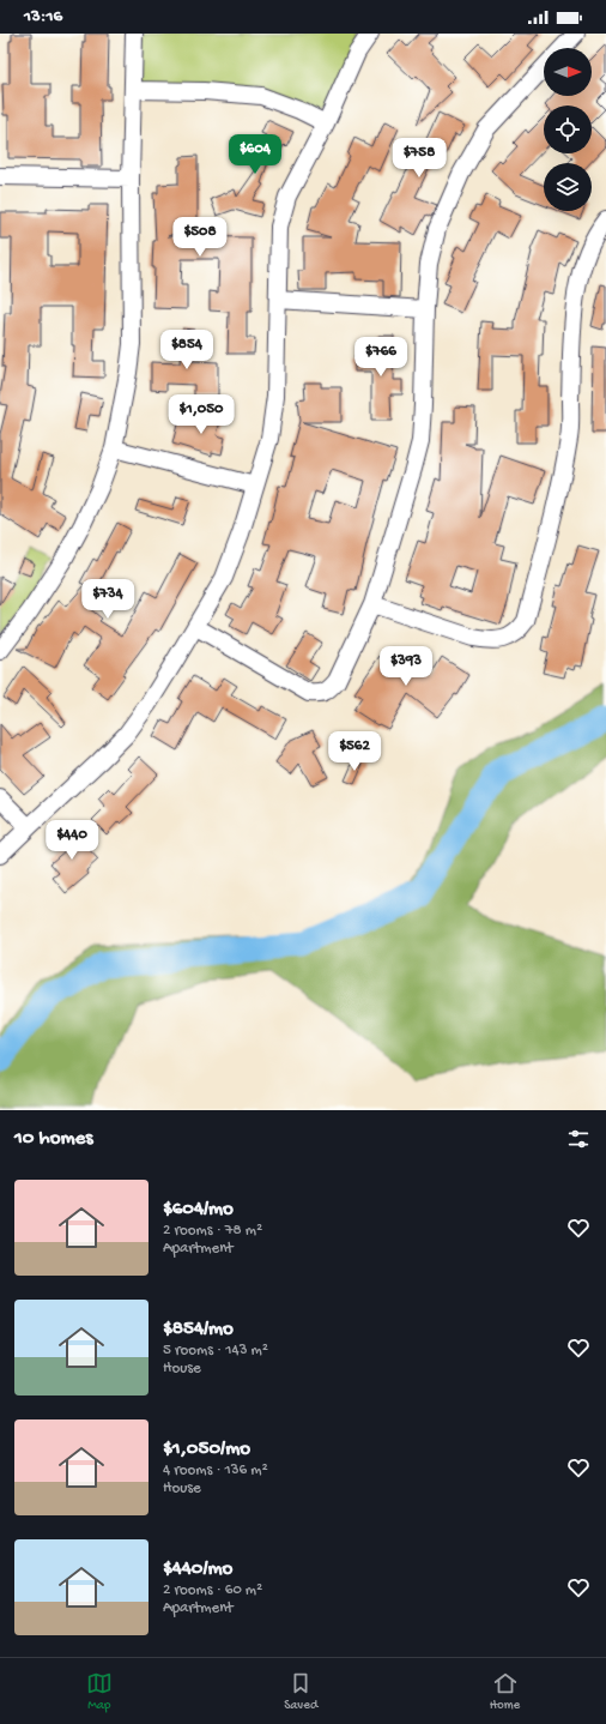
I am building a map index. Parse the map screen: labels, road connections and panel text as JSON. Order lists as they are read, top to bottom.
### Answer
{
  "north": "right",
  "page": {
    "status": "13:16",
    "price": [
      "$604",
      "$758",
      "$508",
      "$854",
      "$766",
      "$1,050",
      "$734",
      "$393",
      "$562",
      "$440"
    ],
    "heading": "10 homes",
    "list": [
      {
        "name": "$604/mo",
        "note": "2 rooms · 78 m² · Apartment"
      },
      {
        "name": "$854/mo",
        "note": "5 rooms · 143 m² · House"
      },
      {
        "name": "$1,050/mo",
        "note": "4 rooms · 136 m² · House"
      },
      {
        "name": "$440/mo",
        "note": "2 rooms · 60 m² · Apartment"
      }
    ],
    "tabs": ["Map", "Saved", "Home"]
  }
}
